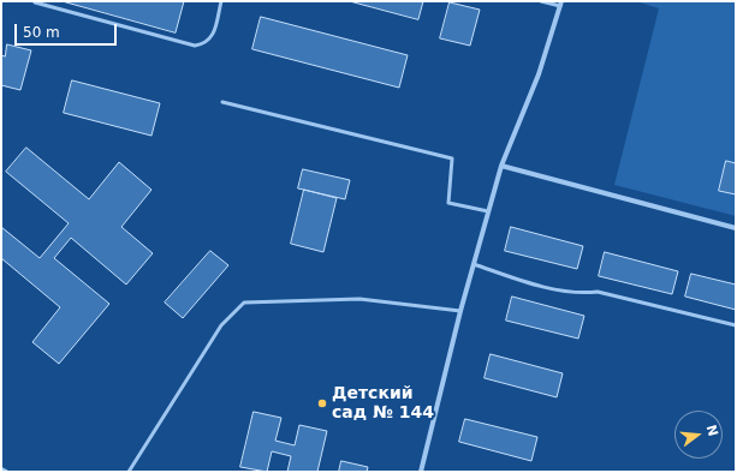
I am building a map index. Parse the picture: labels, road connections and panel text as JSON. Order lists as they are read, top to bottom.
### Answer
{
  "places": ["Детский сад № 144"],
  "scale_bar": "50 m",
  "north": "right"
}
